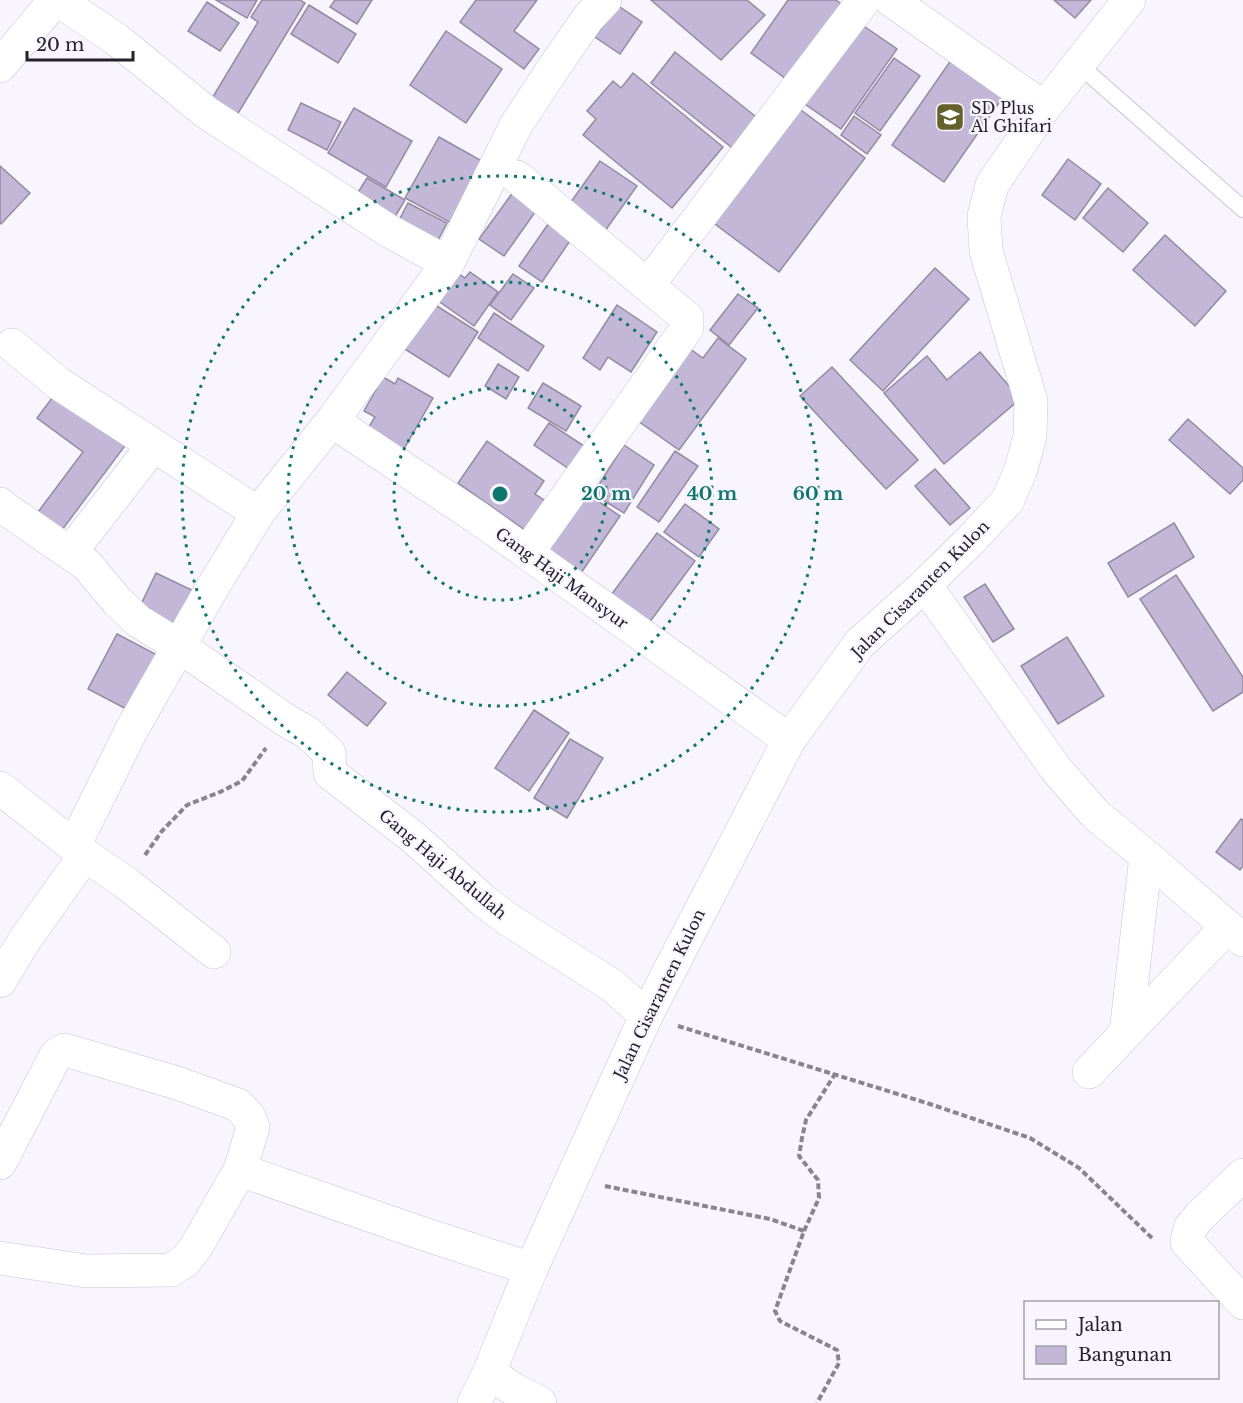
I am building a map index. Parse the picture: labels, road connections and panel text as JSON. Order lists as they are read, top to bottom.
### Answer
{
  "streets": {
    "street": ["Gang Haji Mansyur", "Jalan Cisaranten Kulon", "Gang Haji Abdullah"]
  },
  "crossings": [
    ["Gang Haji Mansyur", "Jalan Cisaranten Kulon"],
    ["Jalan Cisaranten Kulon", "Gang Haji Abdullah"]
  ],
  "places": {
    "school or university": ["SD Plus Al Ghifari"]
  },
  "legend": ["Jalan", "Bangunan"],
  "scale_bar": "20 m",
  "rings": ["20 m", "40 m", "60 m"]
}
